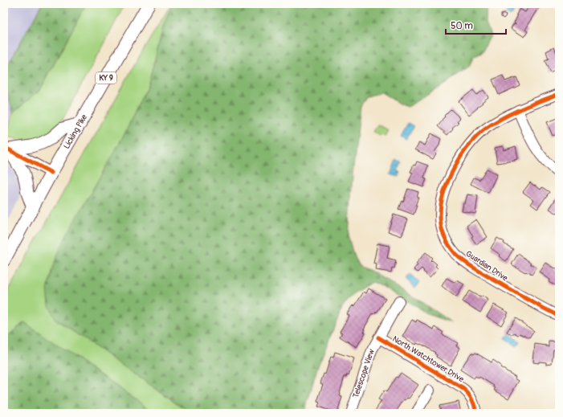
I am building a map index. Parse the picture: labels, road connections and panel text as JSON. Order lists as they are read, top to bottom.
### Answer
{
  "streets": {
    "main road": ["KY 9", "Licking Pike"],
    "street": ["Guardian Drive", "North Watchtower Drive", "Telescope View"]
  },
  "crossings": [
    ["North Watchtower Drive", "Telescope View"]
  ],
  "scale_bar": "50 m"
}
